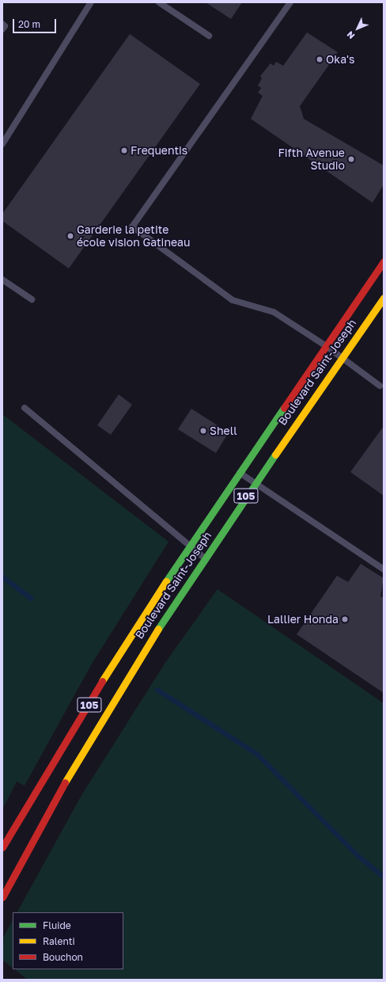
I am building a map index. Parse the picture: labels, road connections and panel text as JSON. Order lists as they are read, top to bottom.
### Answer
{
  "streets": {
    "main road": ["Boulevard Saint-Joseph", "105"]
  },
  "places": [
    "Oka's",
    "Frequentis",
    "Fifth Avenue Studio",
    "Garderie la petite école vision Gatineau",
    "Shell",
    "Lallier Honda"
  ],
  "legend": ["Fluide", "Ralenti", "Bouchon"],
  "scale_bar": "20 m",
  "north": "bottom left"
}
